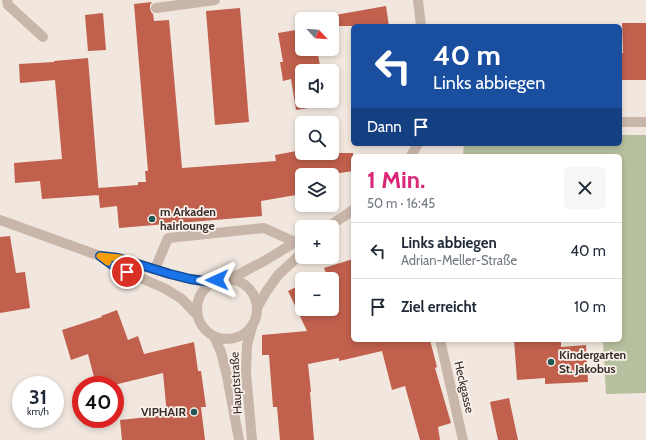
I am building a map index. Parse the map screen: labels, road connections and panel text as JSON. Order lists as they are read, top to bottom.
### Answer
{
  "streets": {
    "street": ["Hauptstraße", "Heckgasse"]
  },
  "places": ["m Arkaden hairlounge", "Kindergarten St. Jakobus", "VIPHAIR"],
  "north": "bottom right",
  "page": {
    "map_buttons": ["+", "−"],
    "turn": ["40 m", "Links abbiegen"],
    "then": "Dann",
    "heading": ["1 Min.", "50 m · 16:45"],
    "list": [
      {
        "name": "Links abbiegen",
        "note": "Adrian-Meller-Straße",
        "value": "40 m"
      },
      {
        "name": "Ziel erreicht",
        "value": "10 m"
      }
    ],
    "speed": "31 km/h",
    "limit": "40"
  }
}
